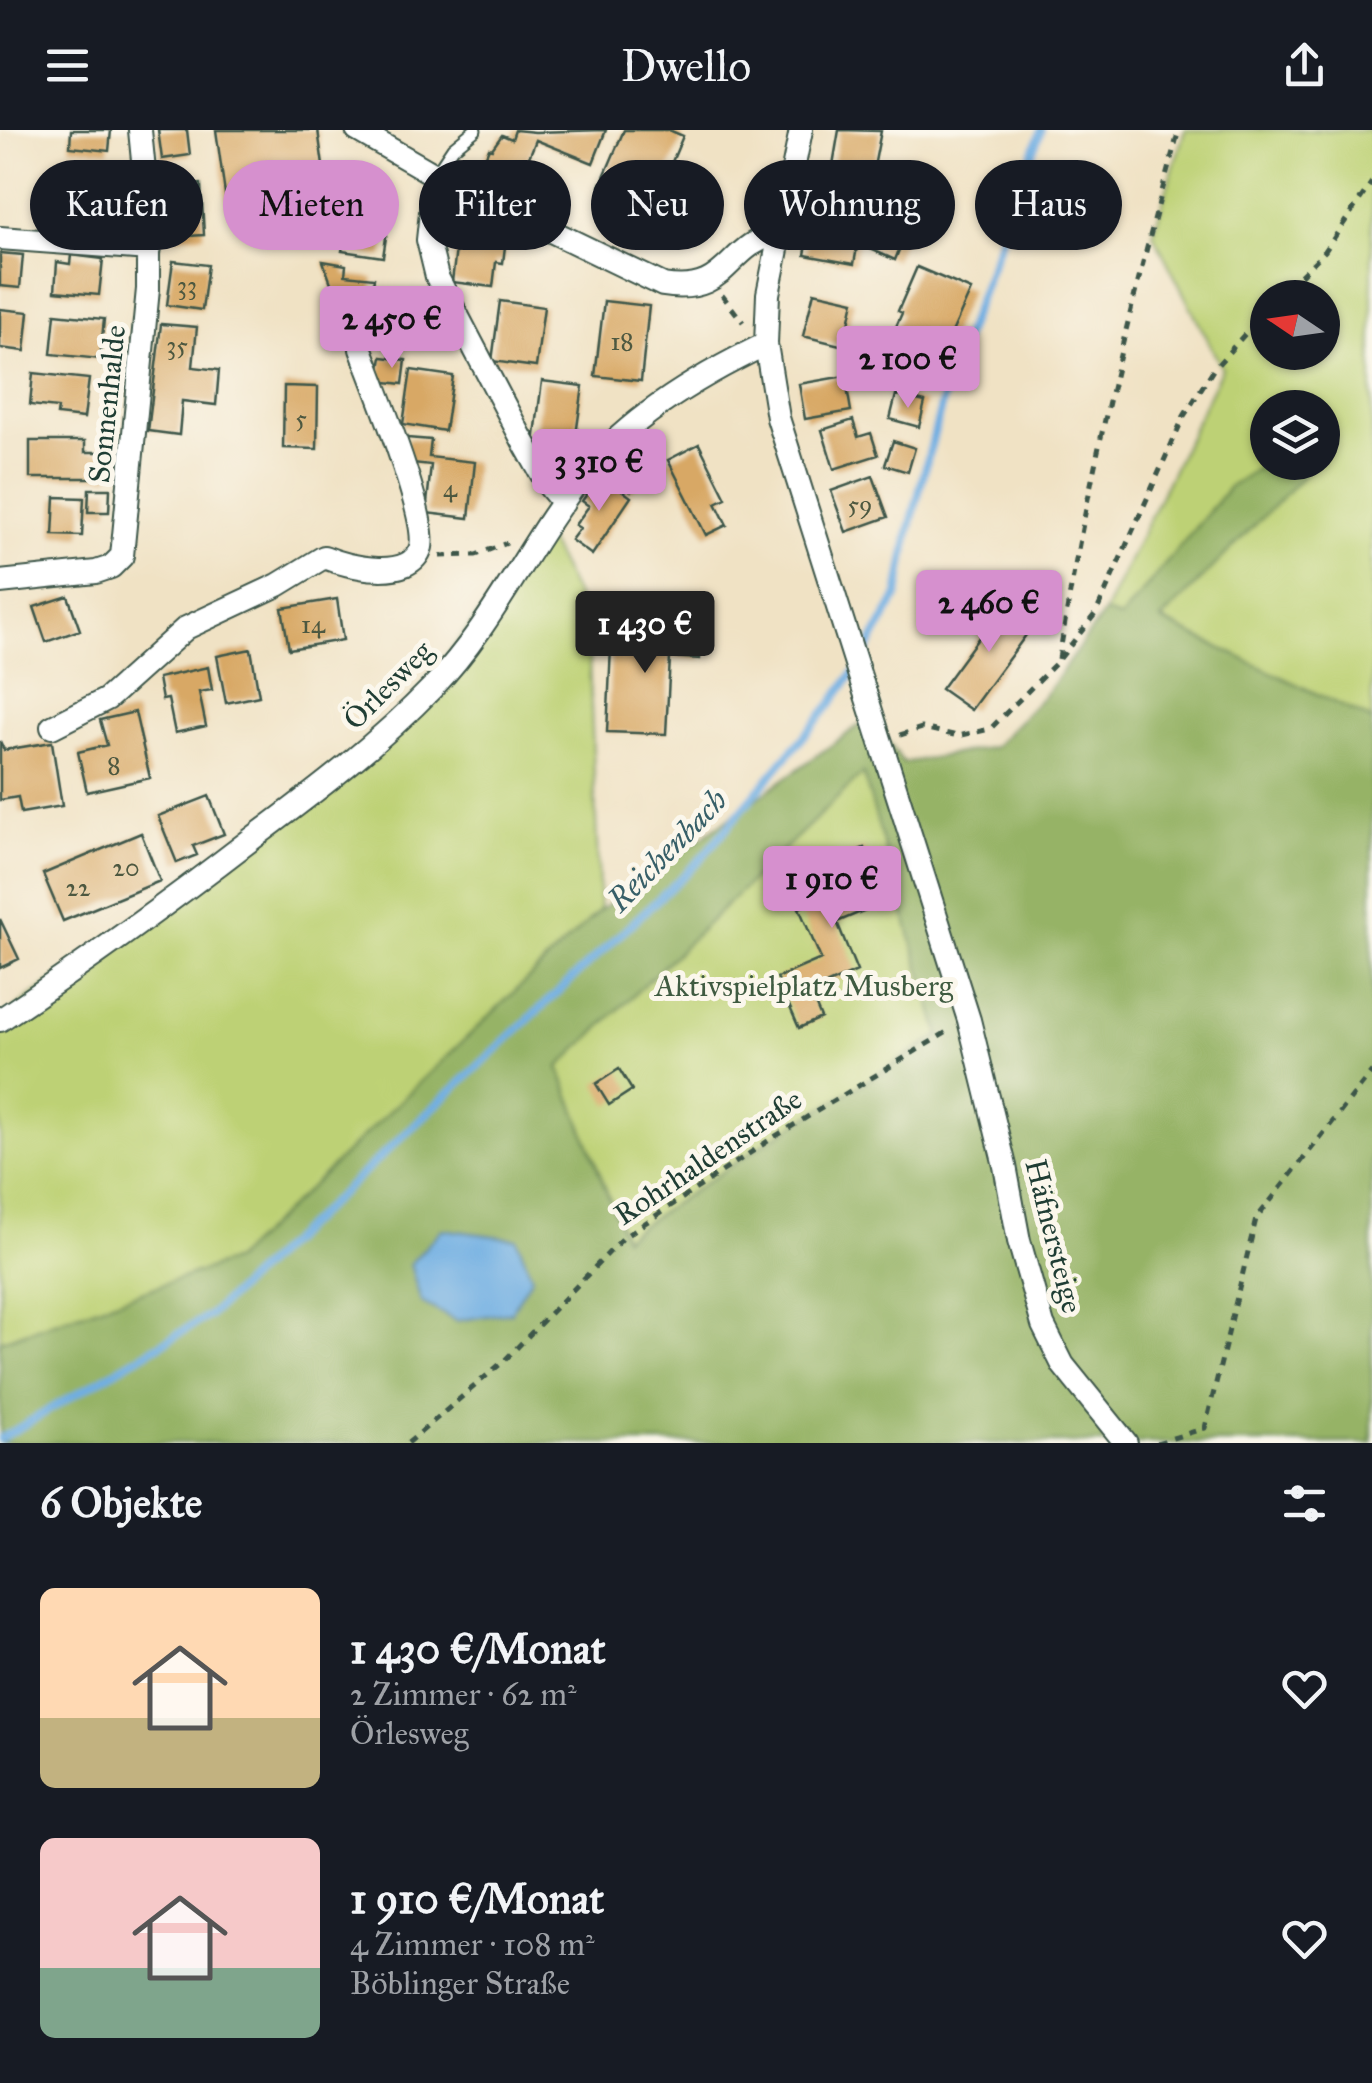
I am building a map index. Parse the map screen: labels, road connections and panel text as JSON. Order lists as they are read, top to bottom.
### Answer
{
  "streets": {
    "street": ["Sonnenhalde", "Örlesweg", "Häfnersteige"],
    "path": ["Rohrhaldenstraße"]
  },
  "crossings": [
    ["Örlesweg", "Häfnersteige"],
    ["Rohrhaldenstraße", "Häfnersteige"]
  ],
  "water": ["Reichenbach"],
  "parks": ["Aktivspielplatz Musberg"],
  "house_numbers": [
    "33",
    "18",
    "35",
    "5",
    "4",
    "59",
    "14",
    "8",
    "20",
    "22"
  ],
  "north": "left",
  "page": {
    "header": "Dwello",
    "chip": [
      "Kaufen",
      "Mieten",
      "Filter",
      "Neu",
      "Wohnung",
      "Haus"
    ],
    "price": [
      "2 450 €",
      "2 100 €",
      "3 310 €",
      "2 460 €",
      "1 430 €",
      "1 910 €"
    ],
    "heading": "6 Objekte",
    "list": [
      {
        "name": "1 430 €/Monat",
        "note": "2 Zimmer · 62 m² · Örlesweg"
      },
      {
        "name": "1 910 €/Monat",
        "note": "4 Zimmer · 108 m² · Böblinger Straße"
      }
    ]
  }
}
